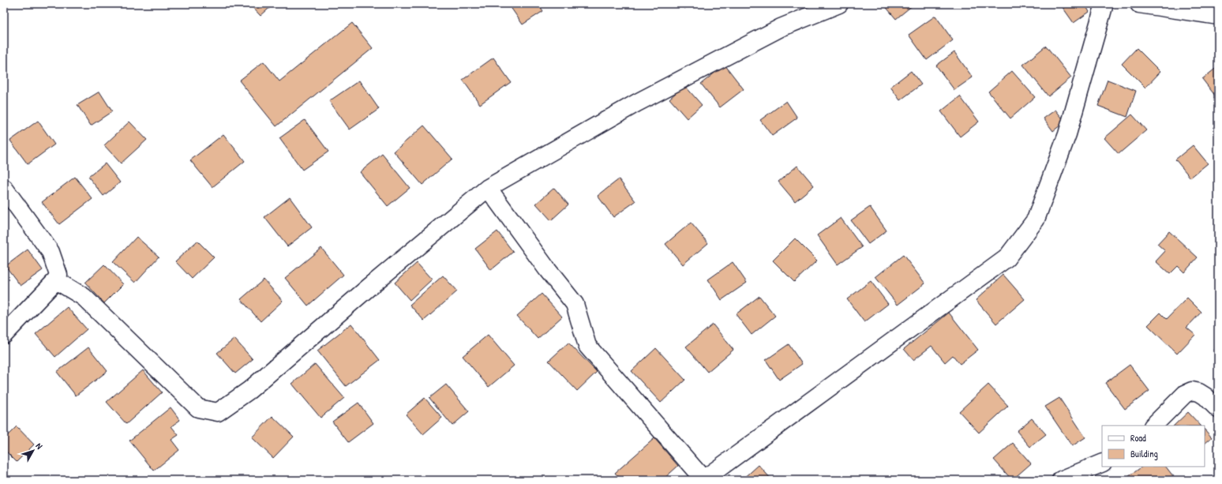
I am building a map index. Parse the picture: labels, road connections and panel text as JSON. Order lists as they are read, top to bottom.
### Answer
{
  "legend": ["Road", "Building"],
  "north": "top right"
}
